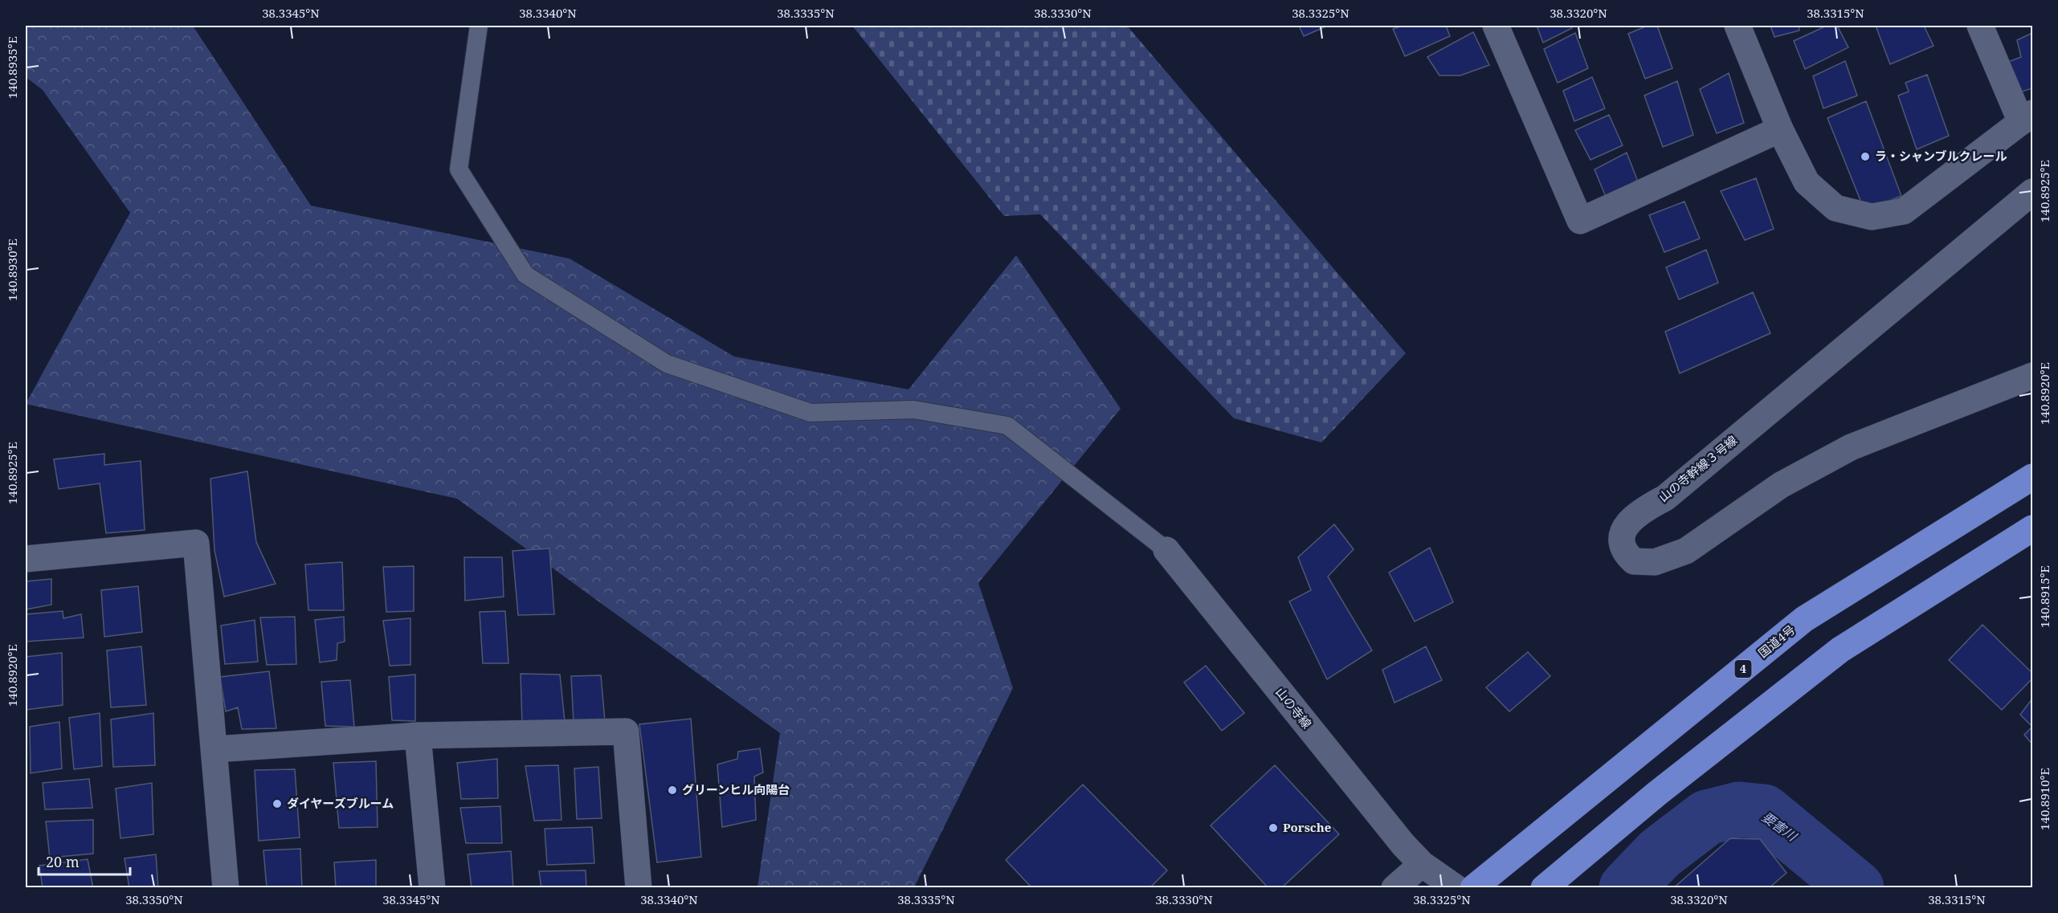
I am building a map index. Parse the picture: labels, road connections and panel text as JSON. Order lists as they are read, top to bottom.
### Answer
{
  "streets": {
    "highway": ["国道4号", "4"],
    "street": ["山の寺幹線３号線", "山の寺線"]
  },
  "water": ["要害川"],
  "places": [
    "ラ・シャンブルクレール",
    "グリーンヒル向陽台",
    "ダイヤーズブルーム",
    "Porsche"
  ],
  "scale_bar": "20 m",
  "coordinates": [
    "38.3345°N",
    "38.3340°N",
    "38.3335°N",
    "38.3330°N",
    "38.3325°N",
    "38.3320°N",
    "38.3315°N",
    "140.8935°E",
    "140.8925°E",
    "140.8930°E",
    "140.8920°E",
    "140.8915°E",
    "140.8910°E",
    "38.3350°N"
  ]
}
